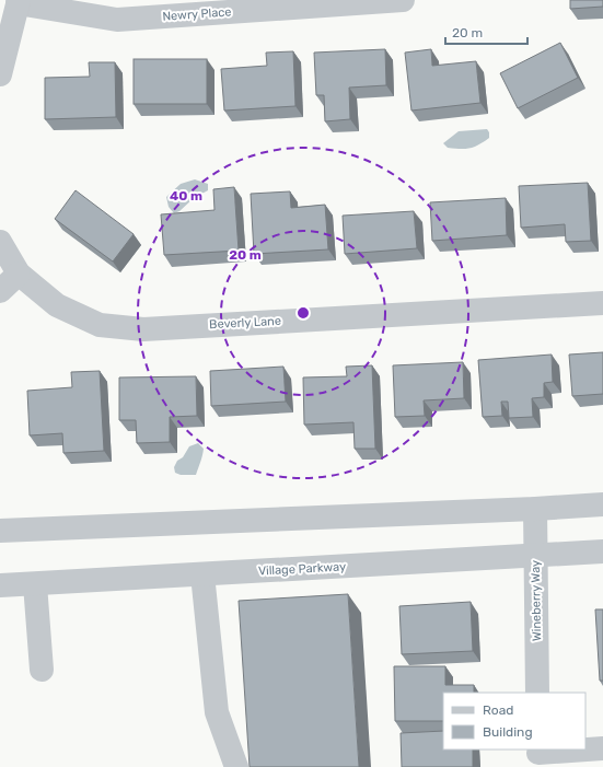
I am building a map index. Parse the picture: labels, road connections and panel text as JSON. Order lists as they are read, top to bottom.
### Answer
{
  "streets": {
    "street": [
      "Newry Place",
      "Beverly Lane",
      "Village Parkway",
      "Wineberry Way"
    ]
  },
  "crossings": [
    ["Village Parkway", "Wineberry Way"]
  ],
  "legend": ["Road", "Building"],
  "scale_bar": "20 m",
  "rings": ["40 m", "20 m"]
}
